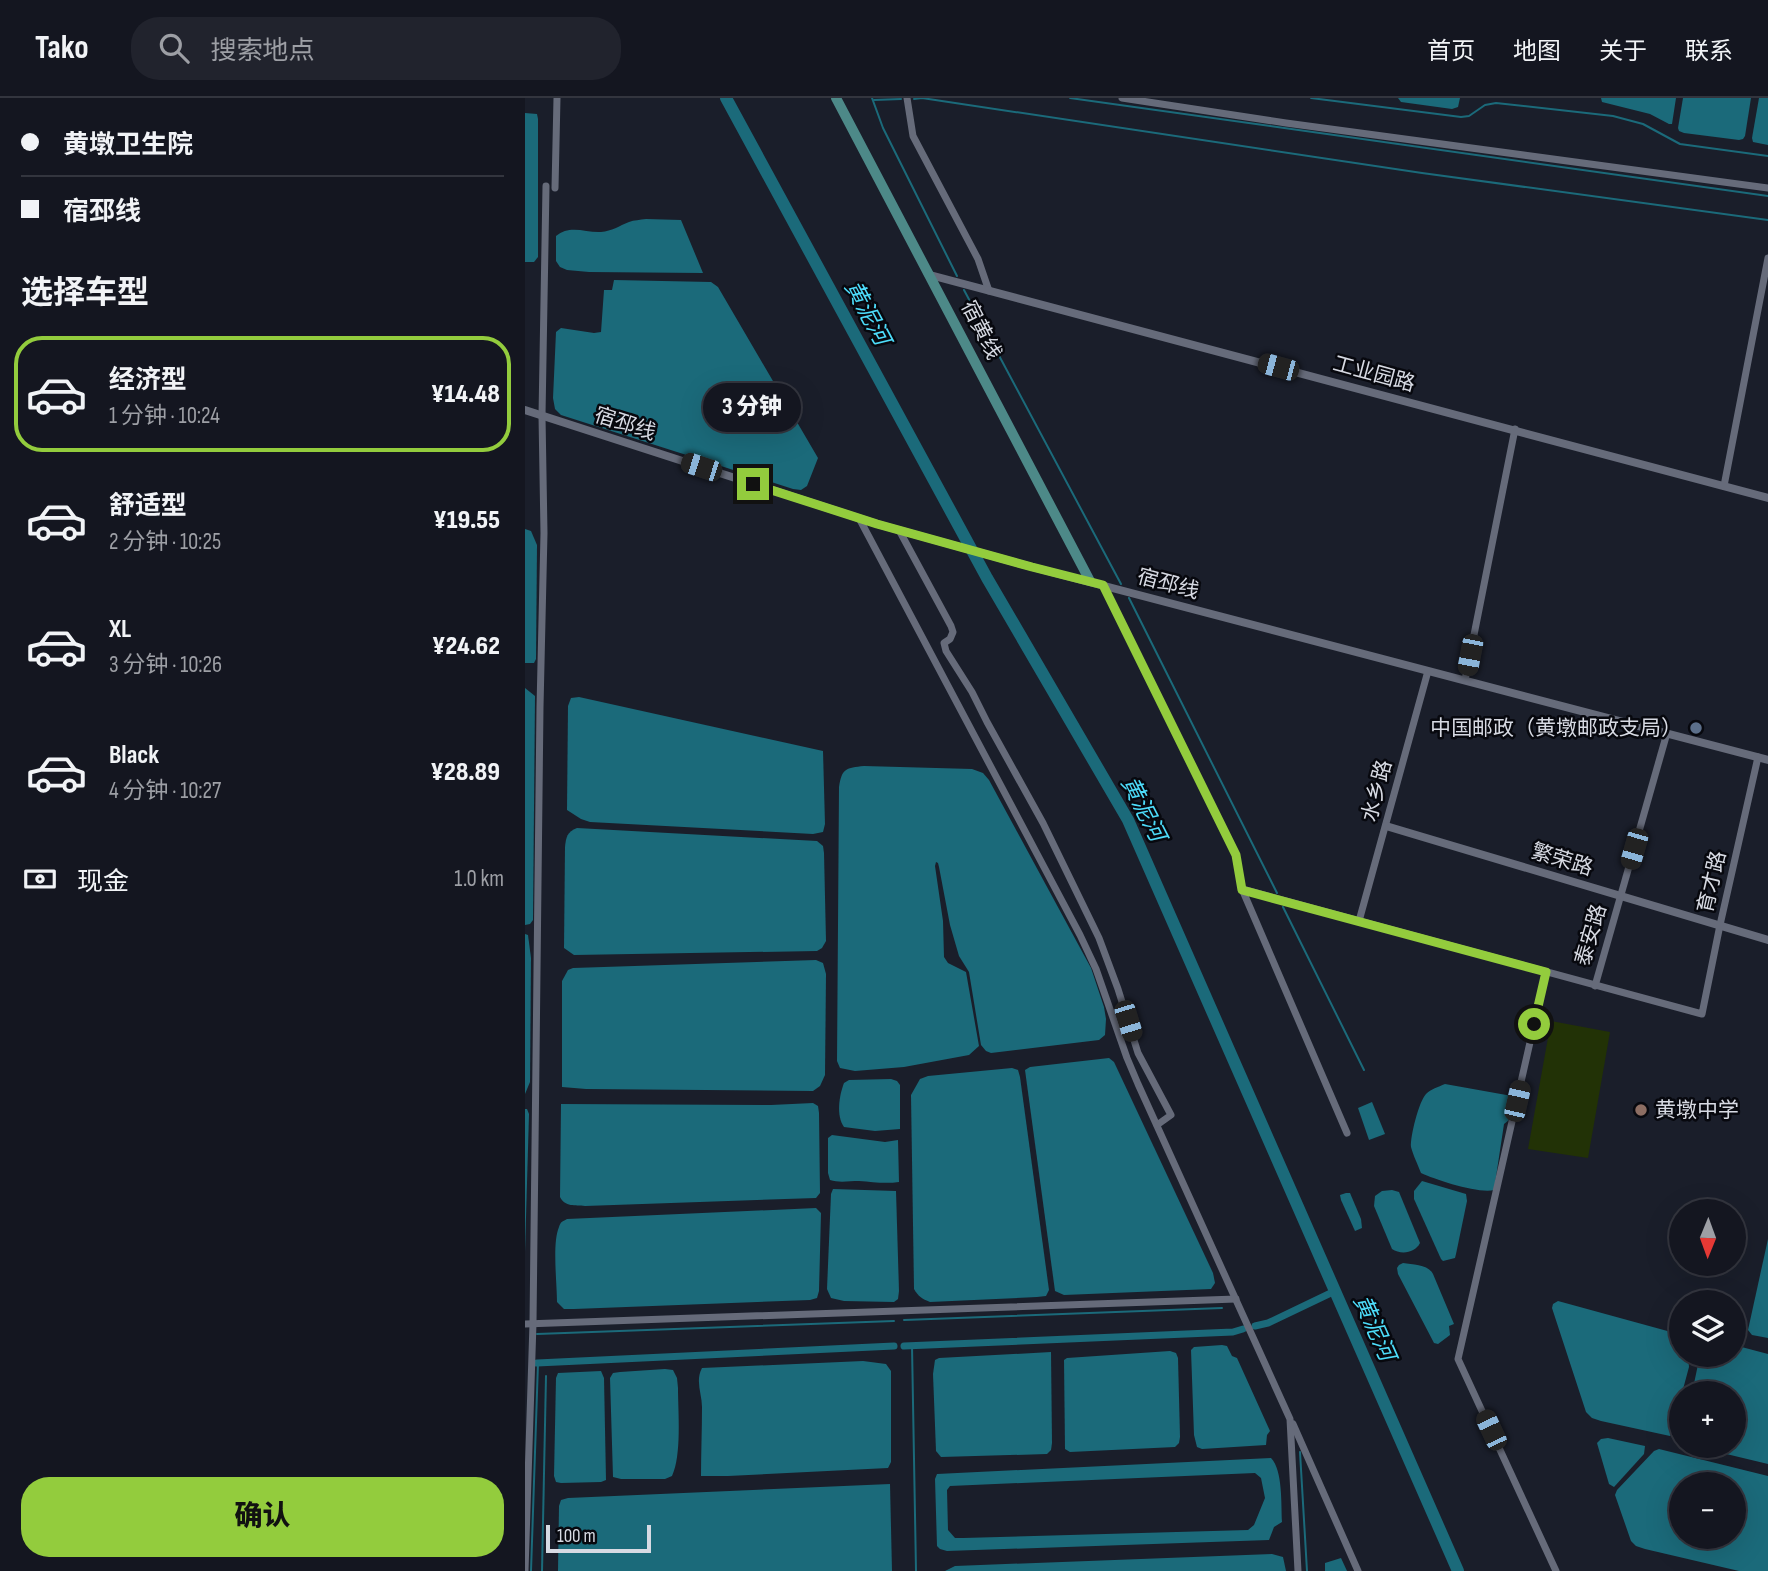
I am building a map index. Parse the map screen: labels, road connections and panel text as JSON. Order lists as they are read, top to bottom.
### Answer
{
  "streets": {
    "main road": ["宿黄线"],
    "street": [
      "工业园路",
      "宿邳线",
      "水乡路",
      "繁荣路",
      "育才路",
      "泰安路"
    ]
  },
  "crossings": [
    ["宿黄线", "工业园路"],
    ["宿黄线", "宿邳线"],
    ["宿邳线", "水乡路"],
    ["宿邳线", "育才路"],
    ["宿邳线", "泰安路"],
    ["水乡路", "繁荣路"],
    ["繁荣路", "育才路"],
    ["繁荣路", "泰安路"],
    ["育才路", "泰安路"]
  ],
  "water": ["黄泥河"],
  "places": ["中国邮政（黄墩邮政支局）", "黄墩中学"],
  "scale_bar": "100 m",
  "north": "bottom",
  "page": {
    "header": "Tako",
    "search": "搜索地点",
    "nav": [
      "首页",
      "地图",
      "关于",
      "联系"
    ],
    "banner": ["黄墩卫生院", "宿邳线"],
    "heading": "选择车型",
    "list": [
      {
        "name": "经济型",
        "note": "1 分钟 · 10:24",
        "value": "¥14.48"
      },
      {
        "name": "舒适型",
        "note": "2 分钟 · 10:25",
        "value": "¥19.55"
      },
      {
        "name": "XL",
        "note": "3 分钟 · 10:26",
        "value": "¥24.62"
      },
      {
        "name": "Black",
        "note": "4 分钟 · 10:27",
        "value": "¥28.89"
      }
    ],
    "bubble": "3 分钟",
    "pay": ["现金", "1.0 km"],
    "map_buttons": ["+", "−"],
    "buttons": "确认",
    "scale": "100 m"
  }
}
